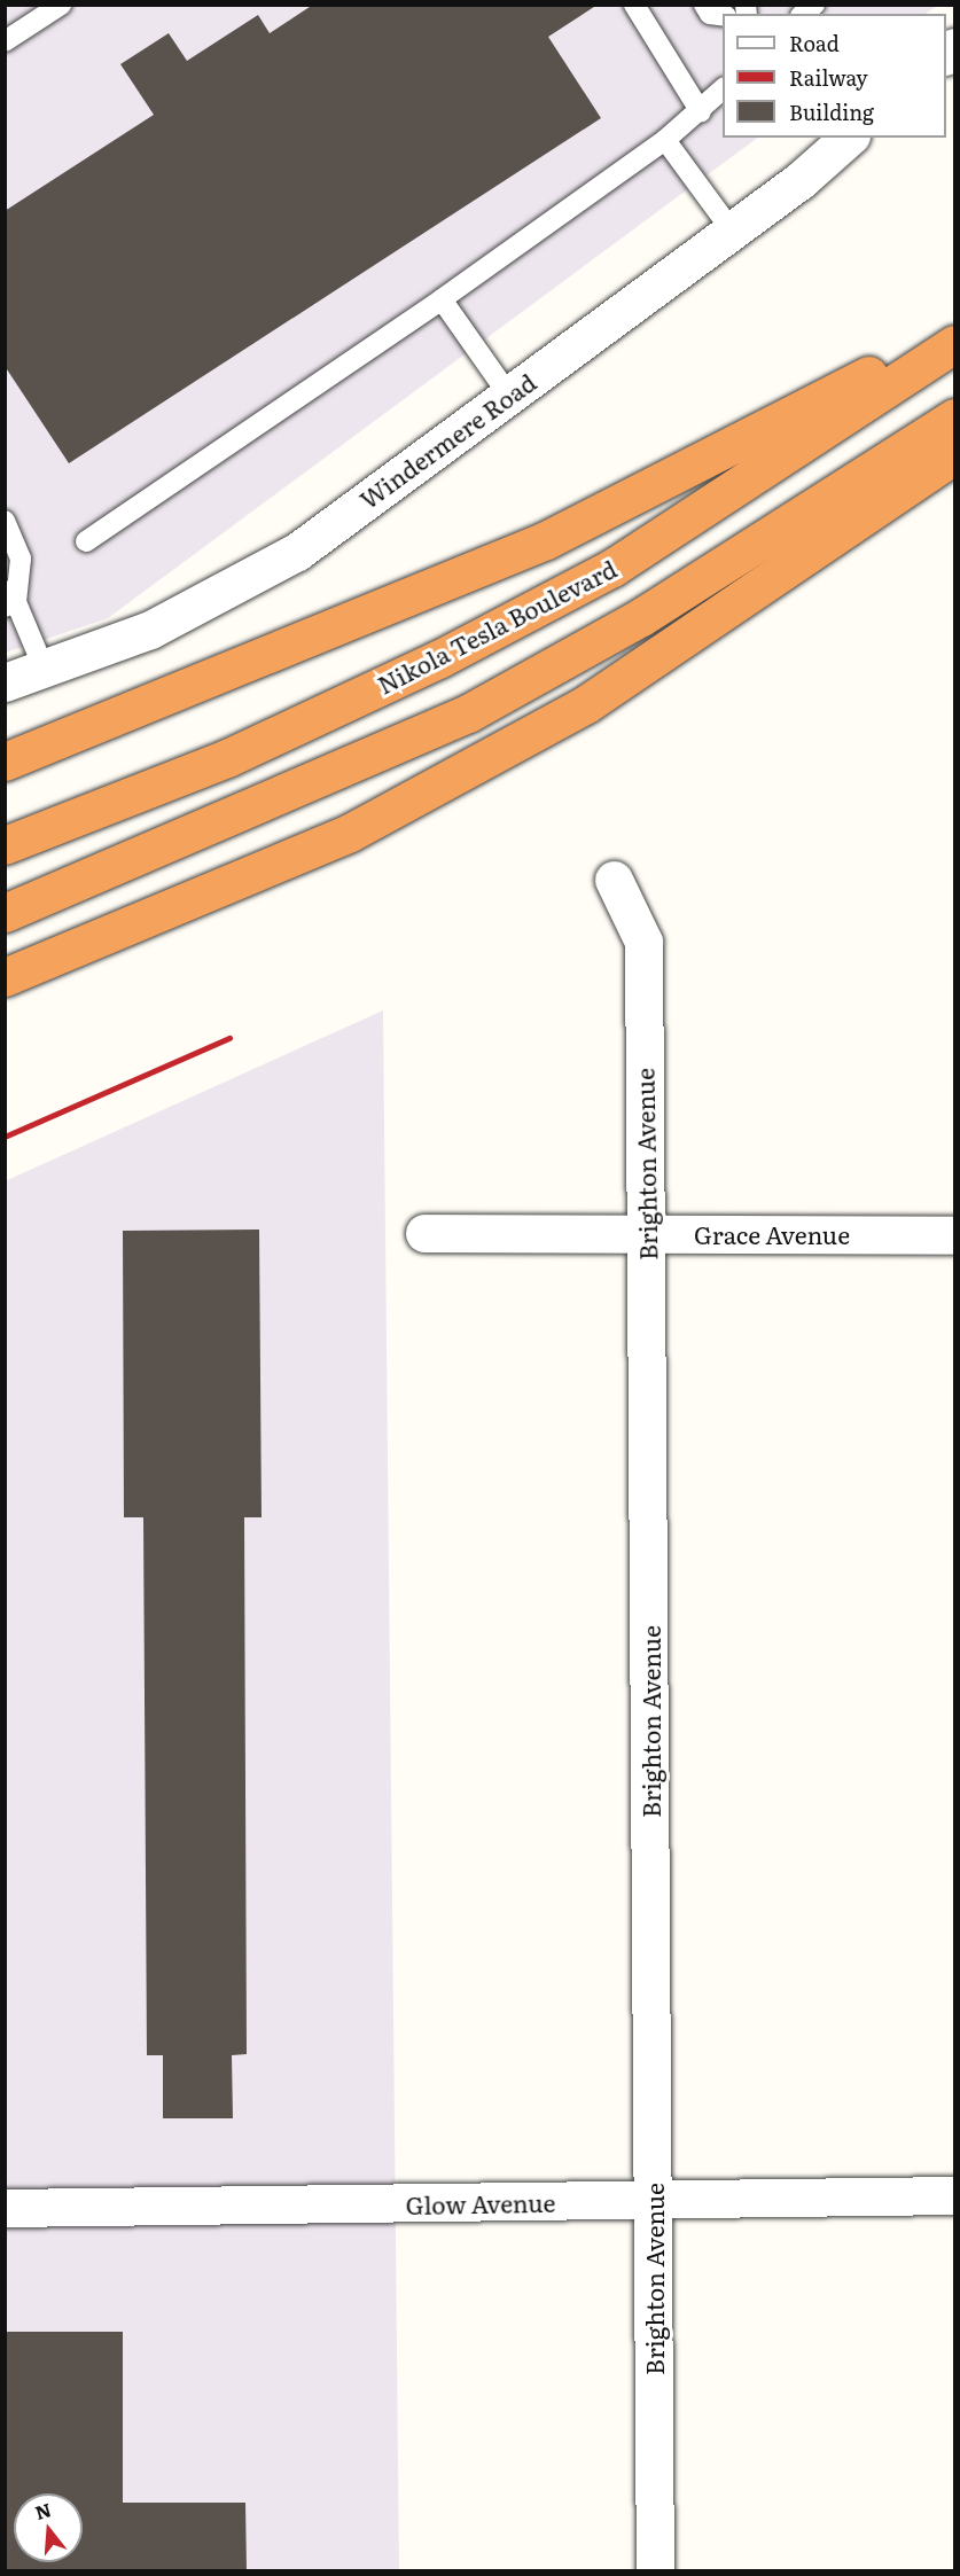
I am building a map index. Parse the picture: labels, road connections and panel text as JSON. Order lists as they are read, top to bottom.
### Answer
{
  "streets": {
    "highway": ["Nikola Tesla Boulevard"],
    "street": [
      "Windermere Road",
      "Brighton Avenue",
      "Grace Avenue",
      "Glow Avenue"
    ]
  },
  "crossings": [
    ["Brighton Avenue", "Grace Avenue"],
    ["Brighton Avenue", "Glow Avenue"]
  ],
  "legend": ["Road", "Railway", "Building"],
  "north": "top"
}
